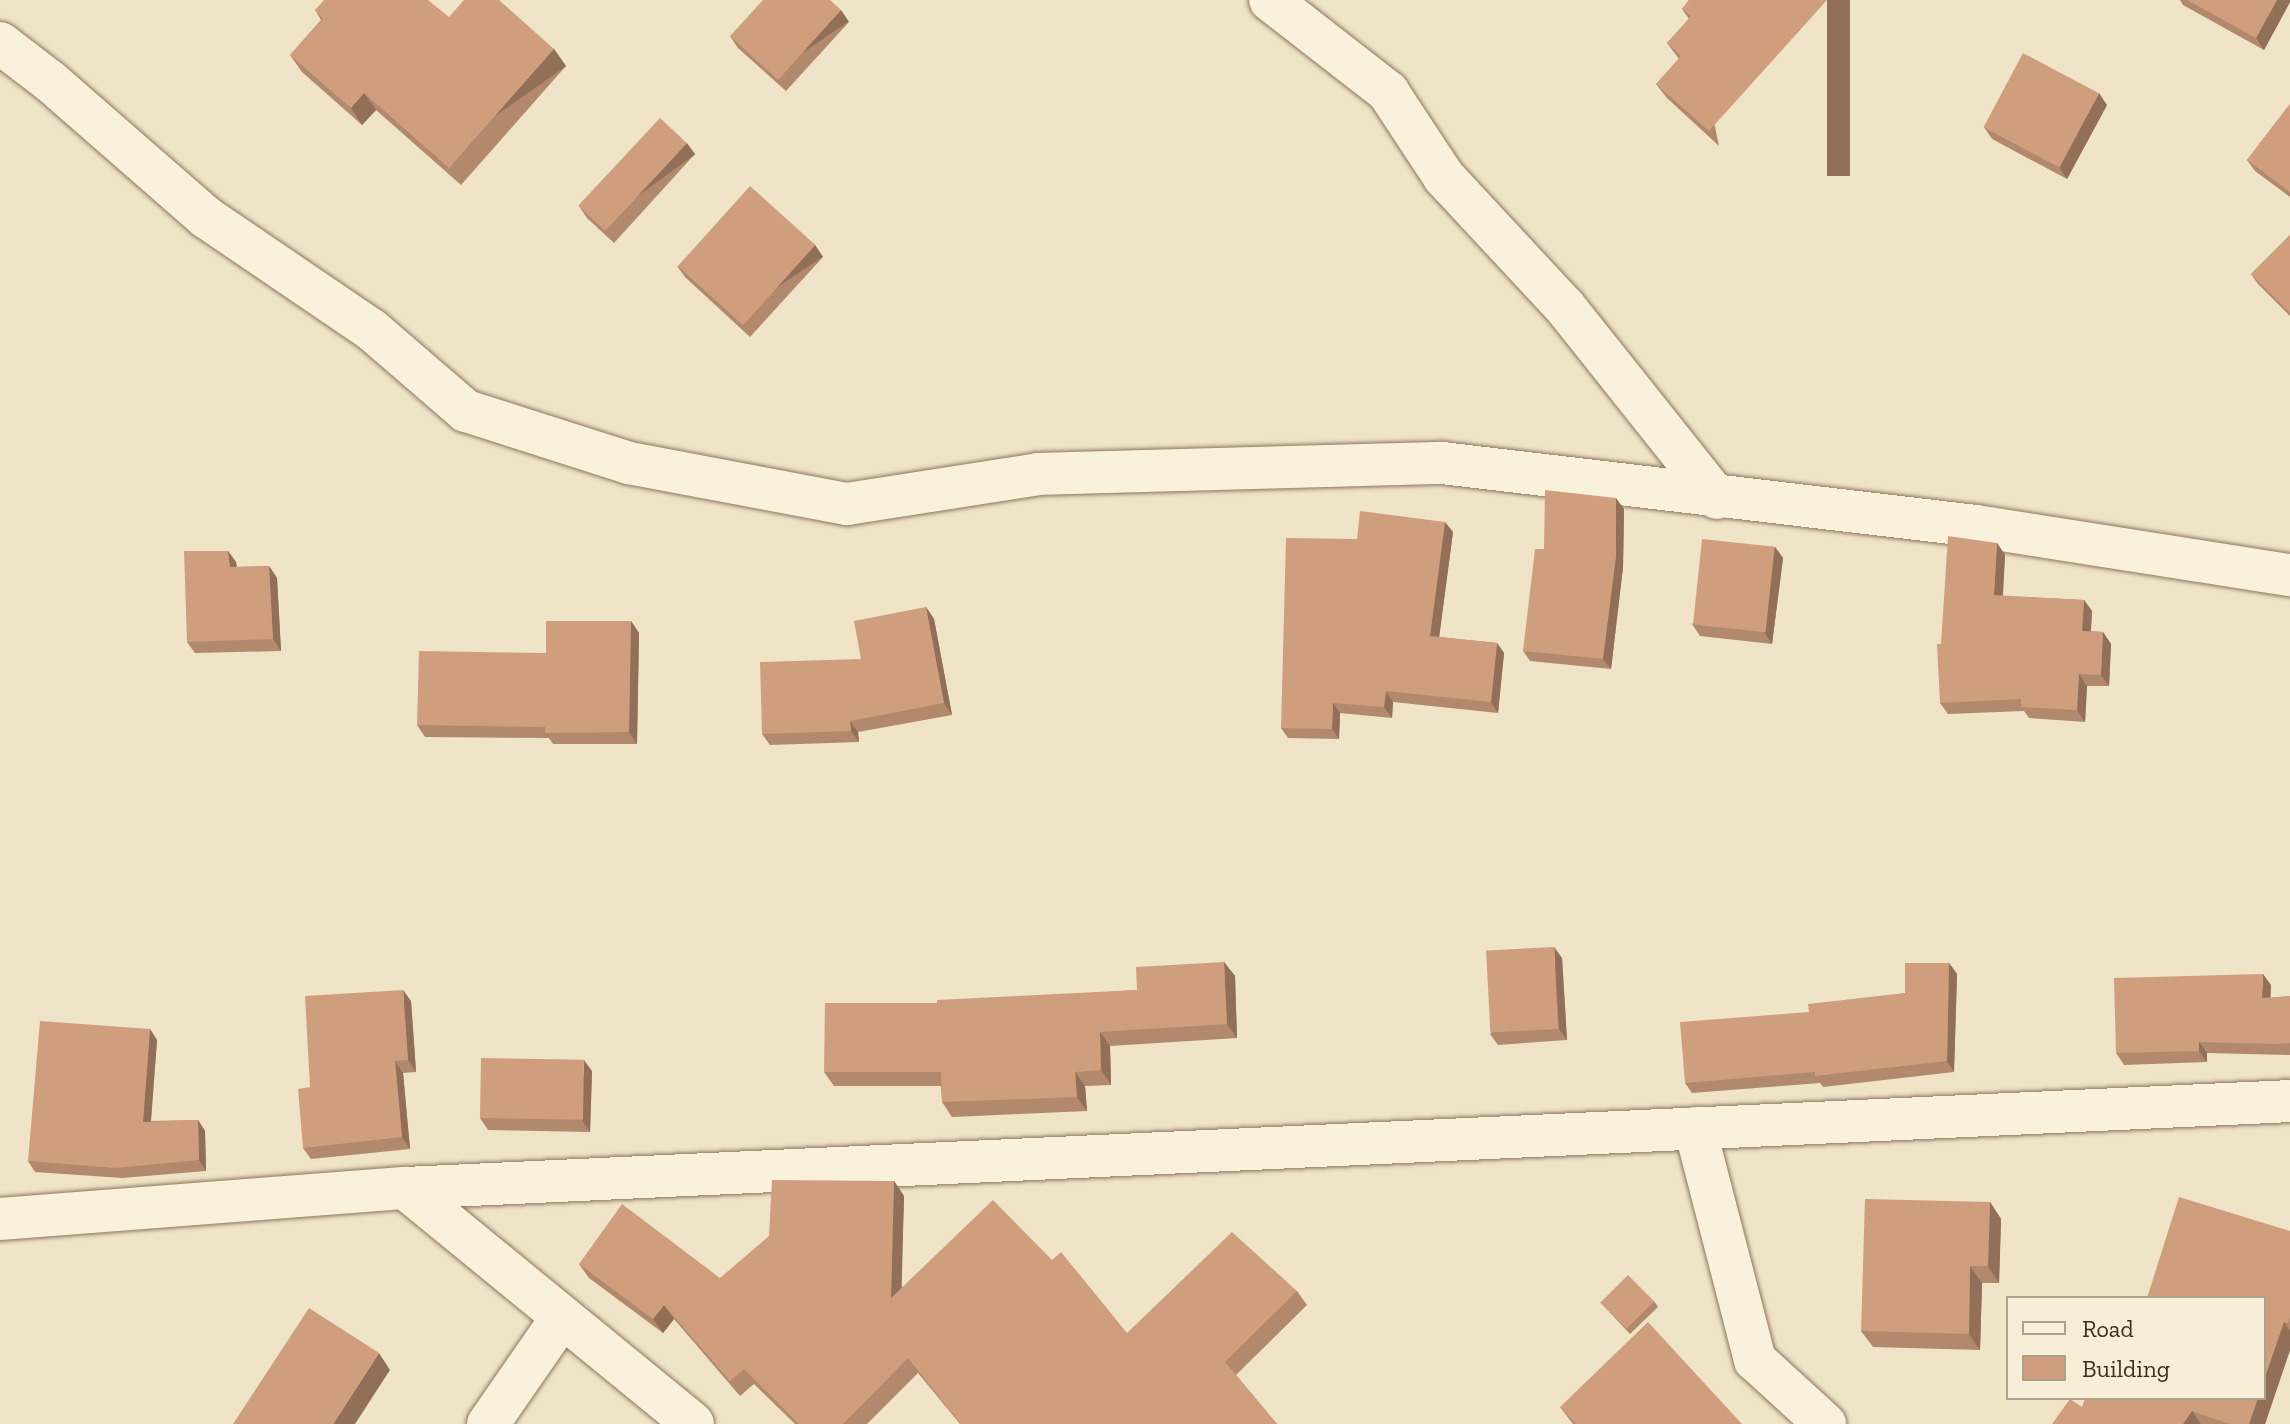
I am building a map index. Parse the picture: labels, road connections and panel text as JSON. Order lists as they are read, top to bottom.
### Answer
{
  "legend": ["Road", "Building"]
}
